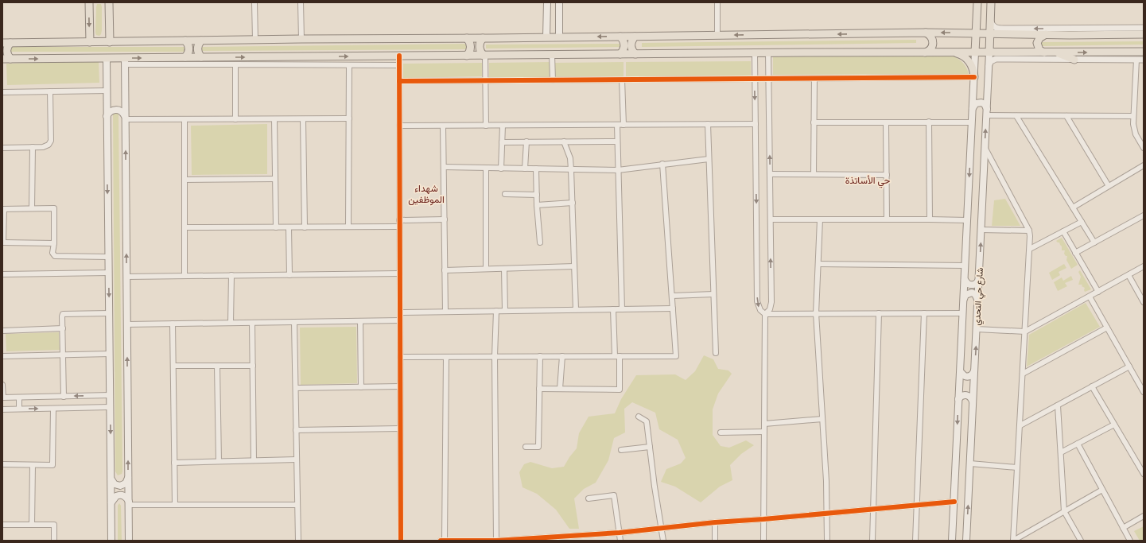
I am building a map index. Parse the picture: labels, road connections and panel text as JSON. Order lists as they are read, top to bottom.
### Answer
{
  "streets": {
    "main road": ["شارع حي التحدي"]
  },
  "districts": ["حي الأساتذة", "شهداء الموظفين"]
}
